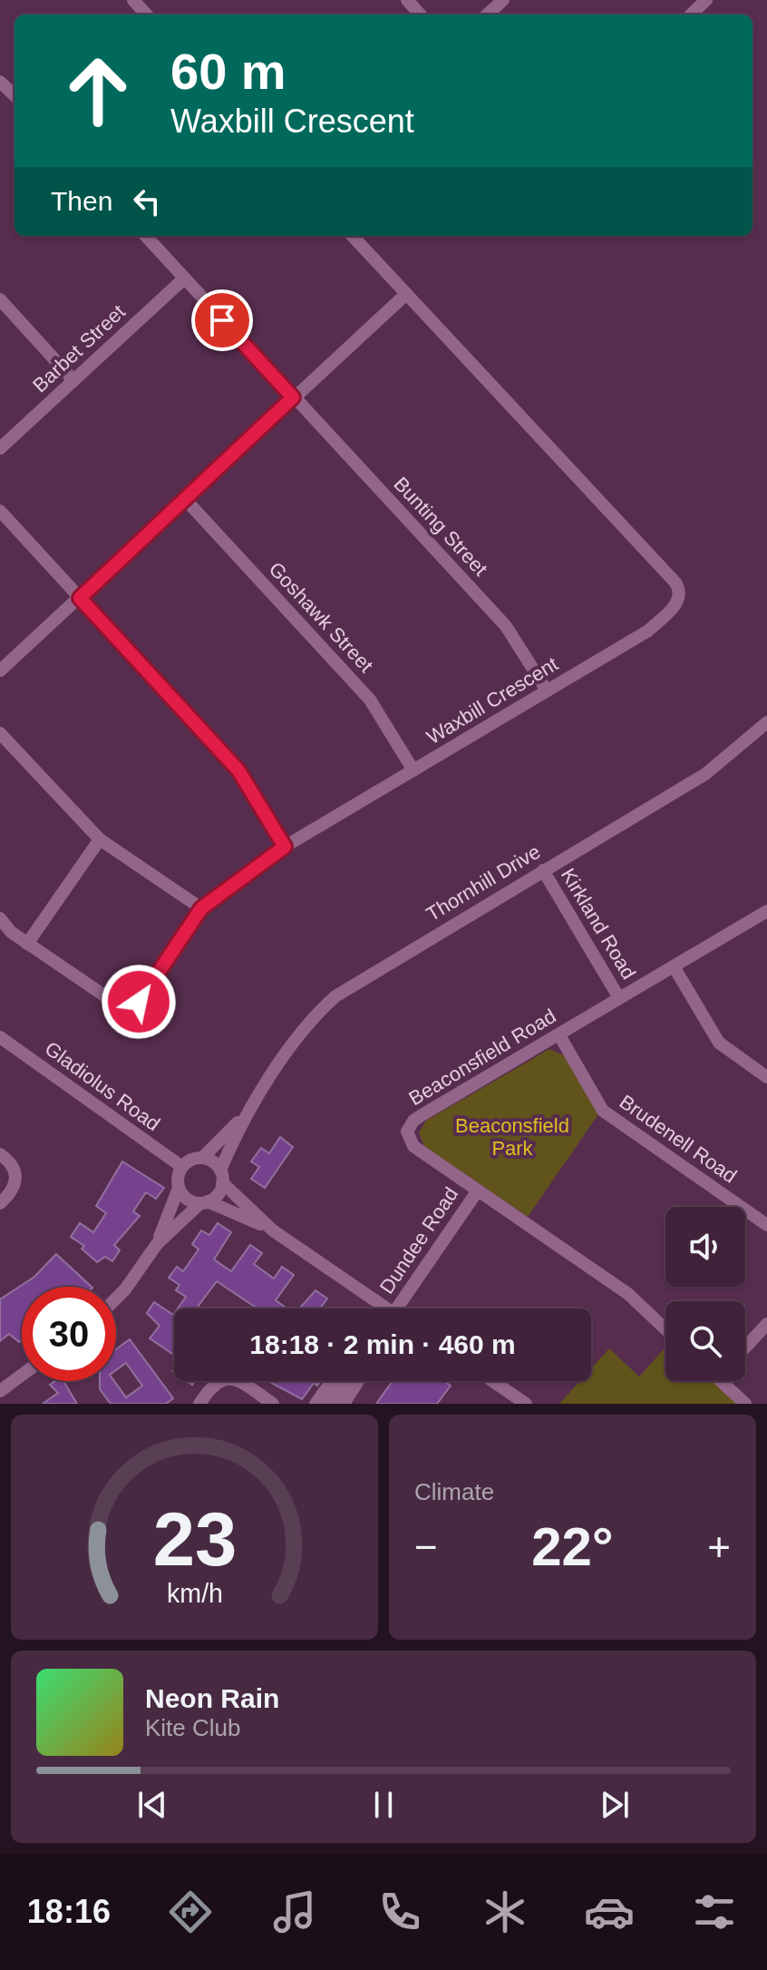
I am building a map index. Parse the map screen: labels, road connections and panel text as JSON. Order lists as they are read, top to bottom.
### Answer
{
  "streets": {
    "street": [
      "Barbet Street",
      "Bunting Street",
      "Goshawk Street",
      "Waxbill Crescent",
      "Thornhill Drive",
      "Kirkland Road",
      "Beaconsfield Road",
      "Gladiolus Road",
      "Brudenell Road",
      "Dundee Road"
    ]
  },
  "crossings": [
    ["Barbet Street", "Bunting Street"],
    ["Bunting Street", "Waxbill Crescent"],
    ["Goshawk Street", "Waxbill Crescent"],
    ["Thornhill Drive", "Kirkland Road"],
    ["Thornhill Drive", "Gladiolus Road"],
    ["Kirkland Road", "Beaconsfield Road"],
    ["Beaconsfield Road", "Brudenell Road"],
    ["Beaconsfield Road", "Dundee Road"]
  ],
  "parks": ["Beaconsfield Park"],
  "page": {
    "turn": ["60 m", "Waxbill Crescent"],
    "then": "Then",
    "limit": "30",
    "trip": "18:18 · 2 min · 460 m",
    "tile": "Climate",
    "heat": ["−", "22°", "+"],
    "song": ["Neon Rain", "Kite Club"],
    "tabs": "18:16",
    "gauge": ["23", "km/h"]
  }
}
